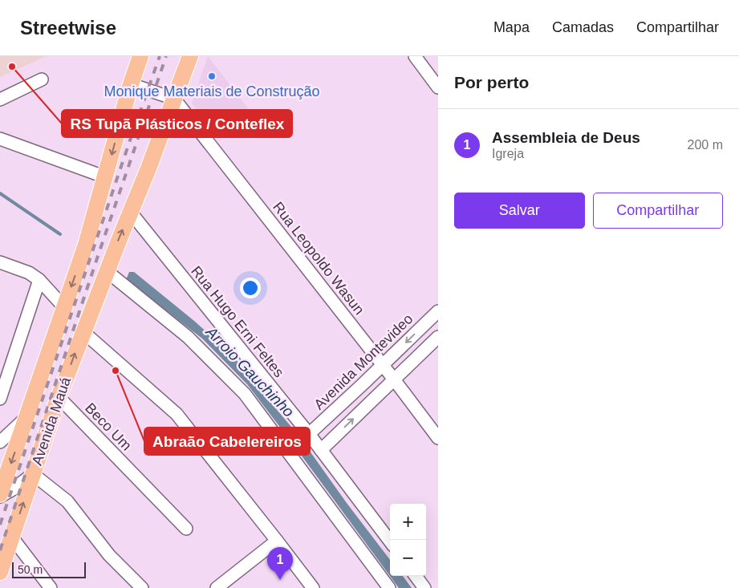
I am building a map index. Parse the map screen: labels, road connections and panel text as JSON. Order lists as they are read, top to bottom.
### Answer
{
  "streets": {
    "main road": ["Avenida Mauá"],
    "street": [
      "Rua Leopoldo Wasun",
      "Rua Hugo Erni Feltes",
      "Avenida Montevideo",
      "Beco Um"
    ]
  },
  "crossings": [
    ["Rua Leopoldo Wasun", "Avenida Montevideo"],
    ["Rua Leopoldo Wasun", "Avenida Mauá"],
    ["Rua Hugo Erni Feltes", "Avenida Montevideo"],
    ["Rua Hugo Erni Feltes", "Avenida Mauá"],
    ["Avenida Mauá", "Beco Um"]
  ],
  "water": ["Arroio Gauchinho"],
  "places": ["RS Tupã Plásticos / Conteflex", "Monique Materiais de Construção", "Abraão Cabelereiros"],
  "scale_bar": "50 m",
  "page": {
    "header": "Streetwise",
    "nav": ["Mapa", "Camadas", "Compartilhar"],
    "heading": "Por perto",
    "list": [
      {
        "mark": "1",
        "name": "Assembleia de Deus",
        "note": "Igreja",
        "value": "200 m"
      }
    ],
    "buttons": ["Salvar", "Compartilhar"],
    "map_buttons": ["+", "−"],
    "pins": "1",
    "scale": "50 m"
  }
}
